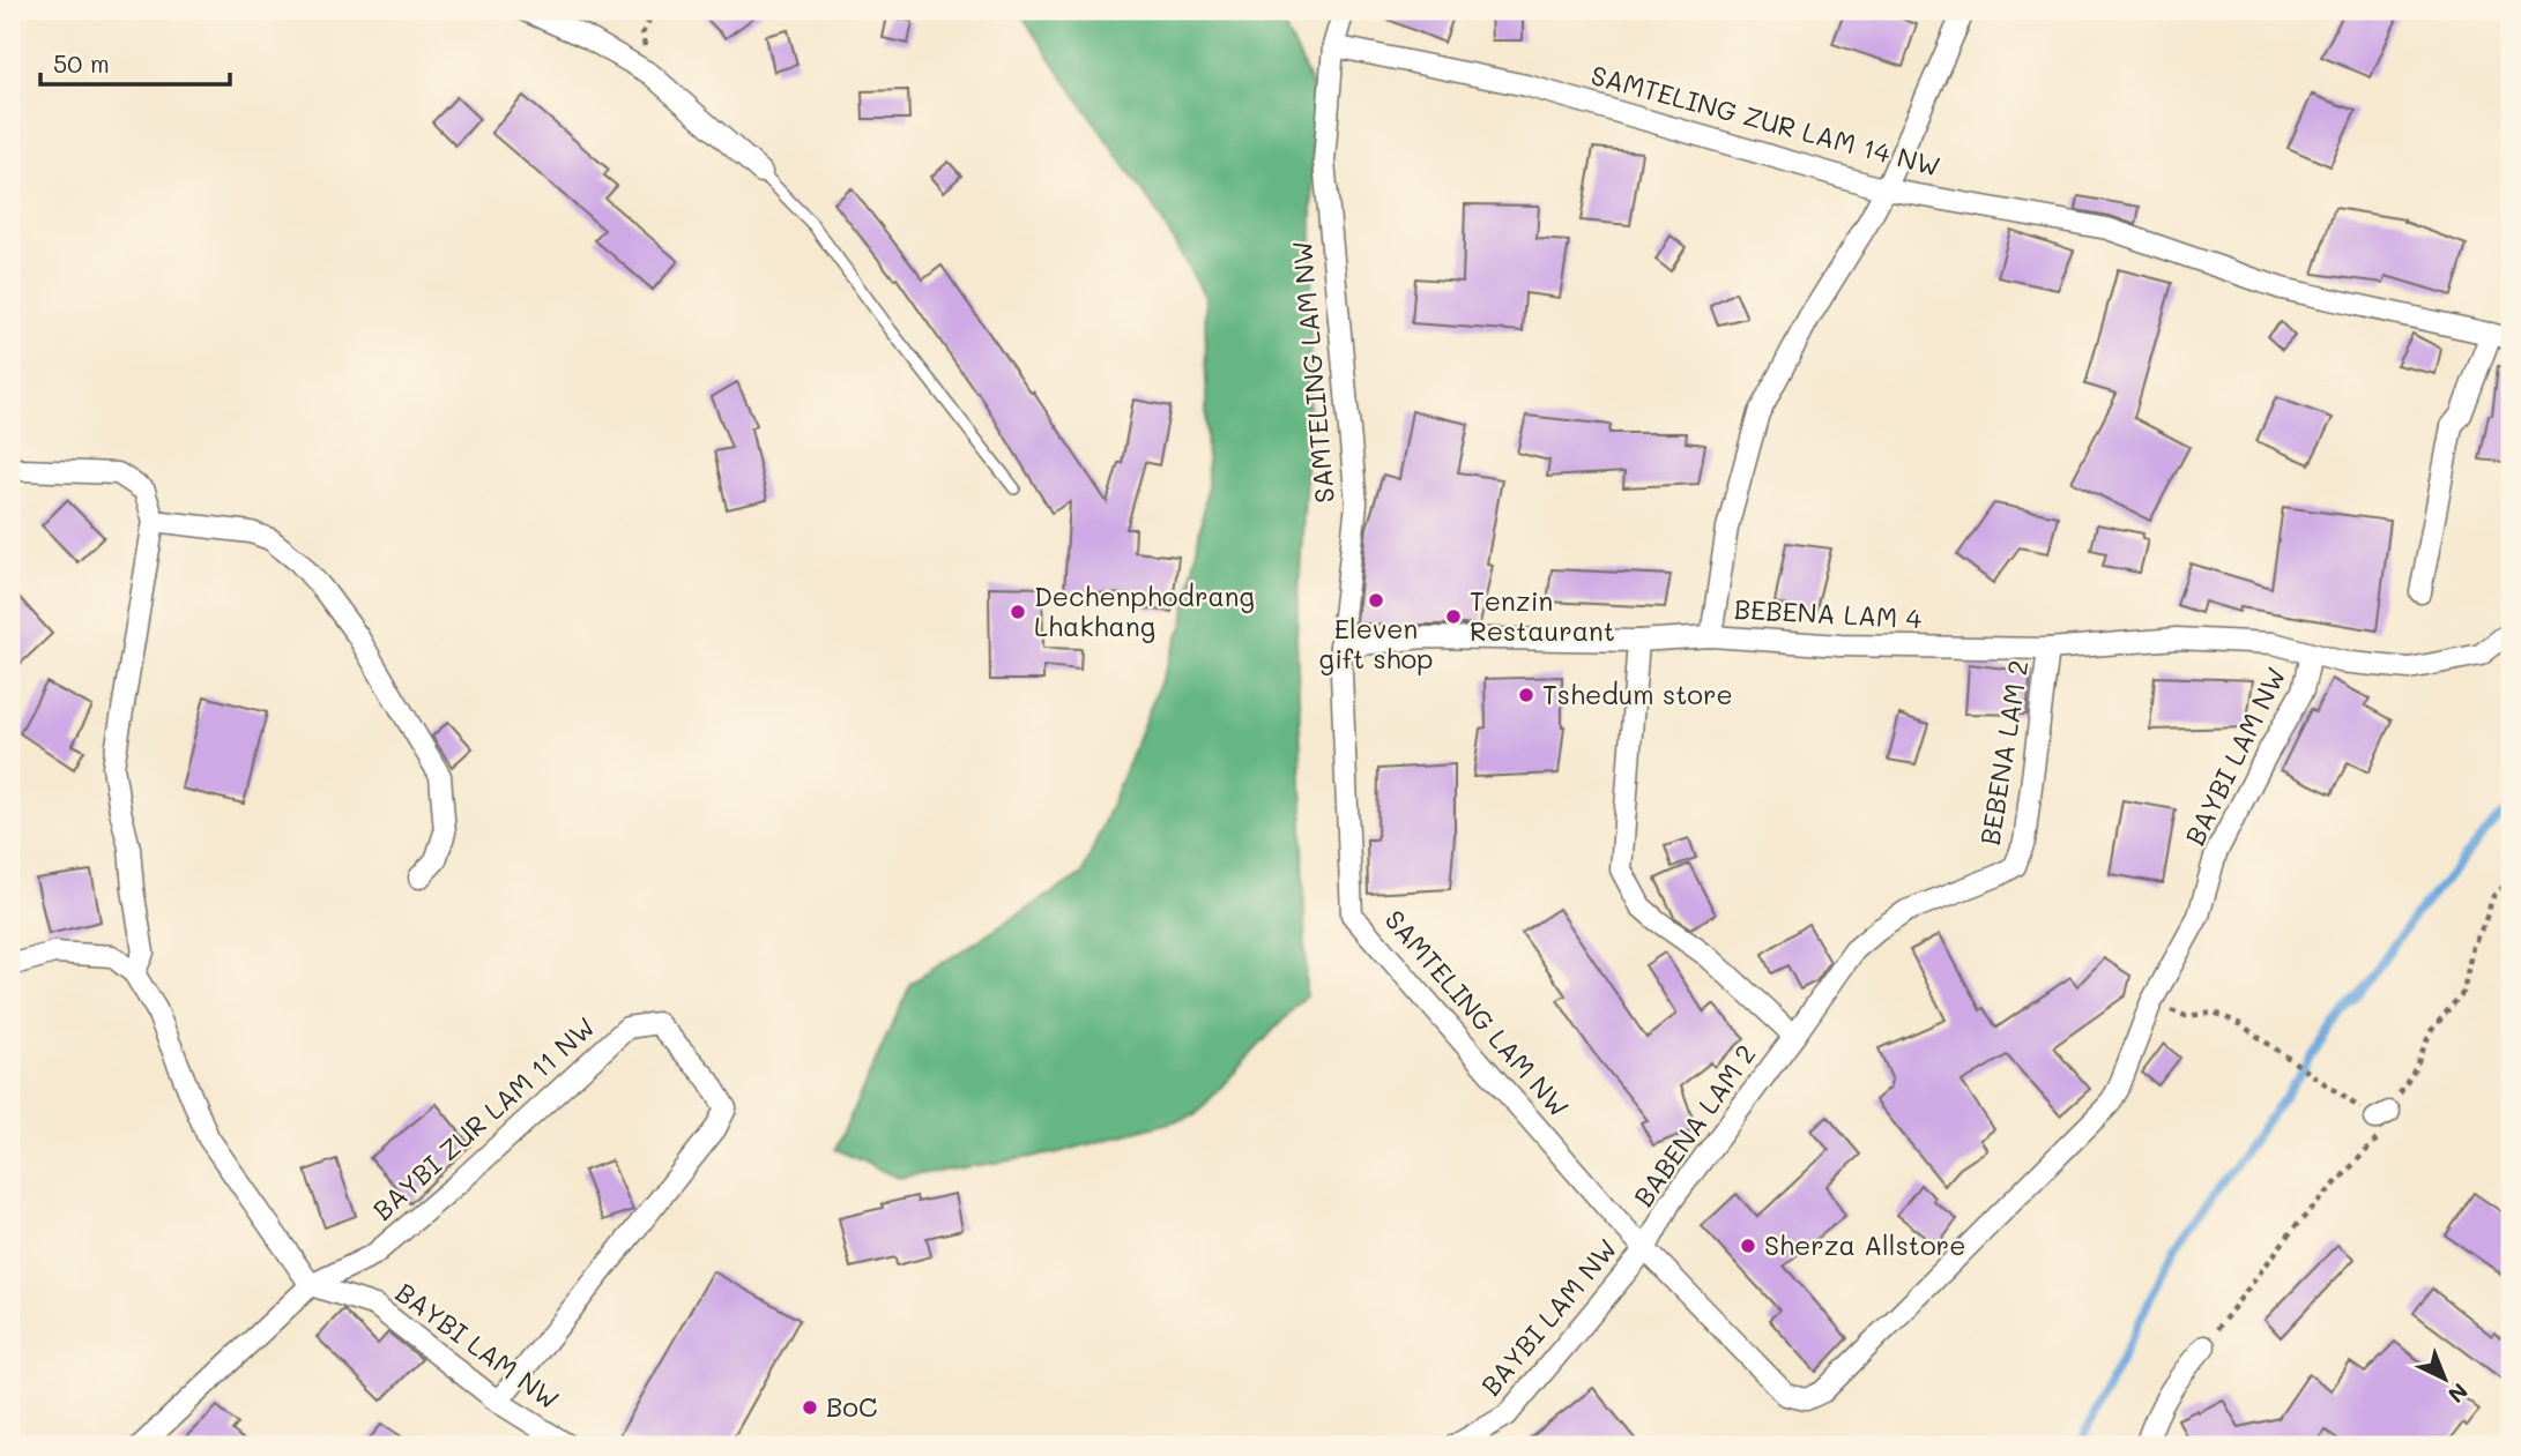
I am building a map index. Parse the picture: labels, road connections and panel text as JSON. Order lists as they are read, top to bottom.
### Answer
{
  "streets": {
    "street": [
      "SAMTELING ZUR LAM 14 NW",
      "SAMTELING LAM NW",
      "BEBENA LAM 4",
      "BEBENA LAM 2",
      "BAYBI LAM NW",
      "BAYBI ZUR LAM 11 NW",
      "BABENA LAM 2"
    ]
  },
  "crossings": [
    ["SAMTELING ZUR LAM 14 NW", "SAMTELING LAM NW"],
    ["SAMTELING LAM NW", "BEBENA LAM 4"],
    ["SAMTELING LAM NW", "BAYBI LAM NW"],
    ["SAMTELING LAM NW", "BABENA LAM 2"],
    ["BEBENA LAM 4", "BEBENA LAM 2"],
    ["BEBENA LAM 4", "BAYBI LAM NW"],
    ["BEBENA LAM 2", "BABENA LAM 2"],
    ["BAYBI LAM NW", "BAYBI ZUR LAM 11 NW"],
    ["BAYBI LAM NW", "BABENA LAM 2"]
  ],
  "places": [
    "Eleven gift shop",
    "Dechenphodrang Lhakhang",
    "Tenzin Restaurant",
    "Tshedum store",
    "Sherza Allstore",
    "BoC"
  ],
  "scale_bar": "50 m",
  "north": "bottom right"
}
